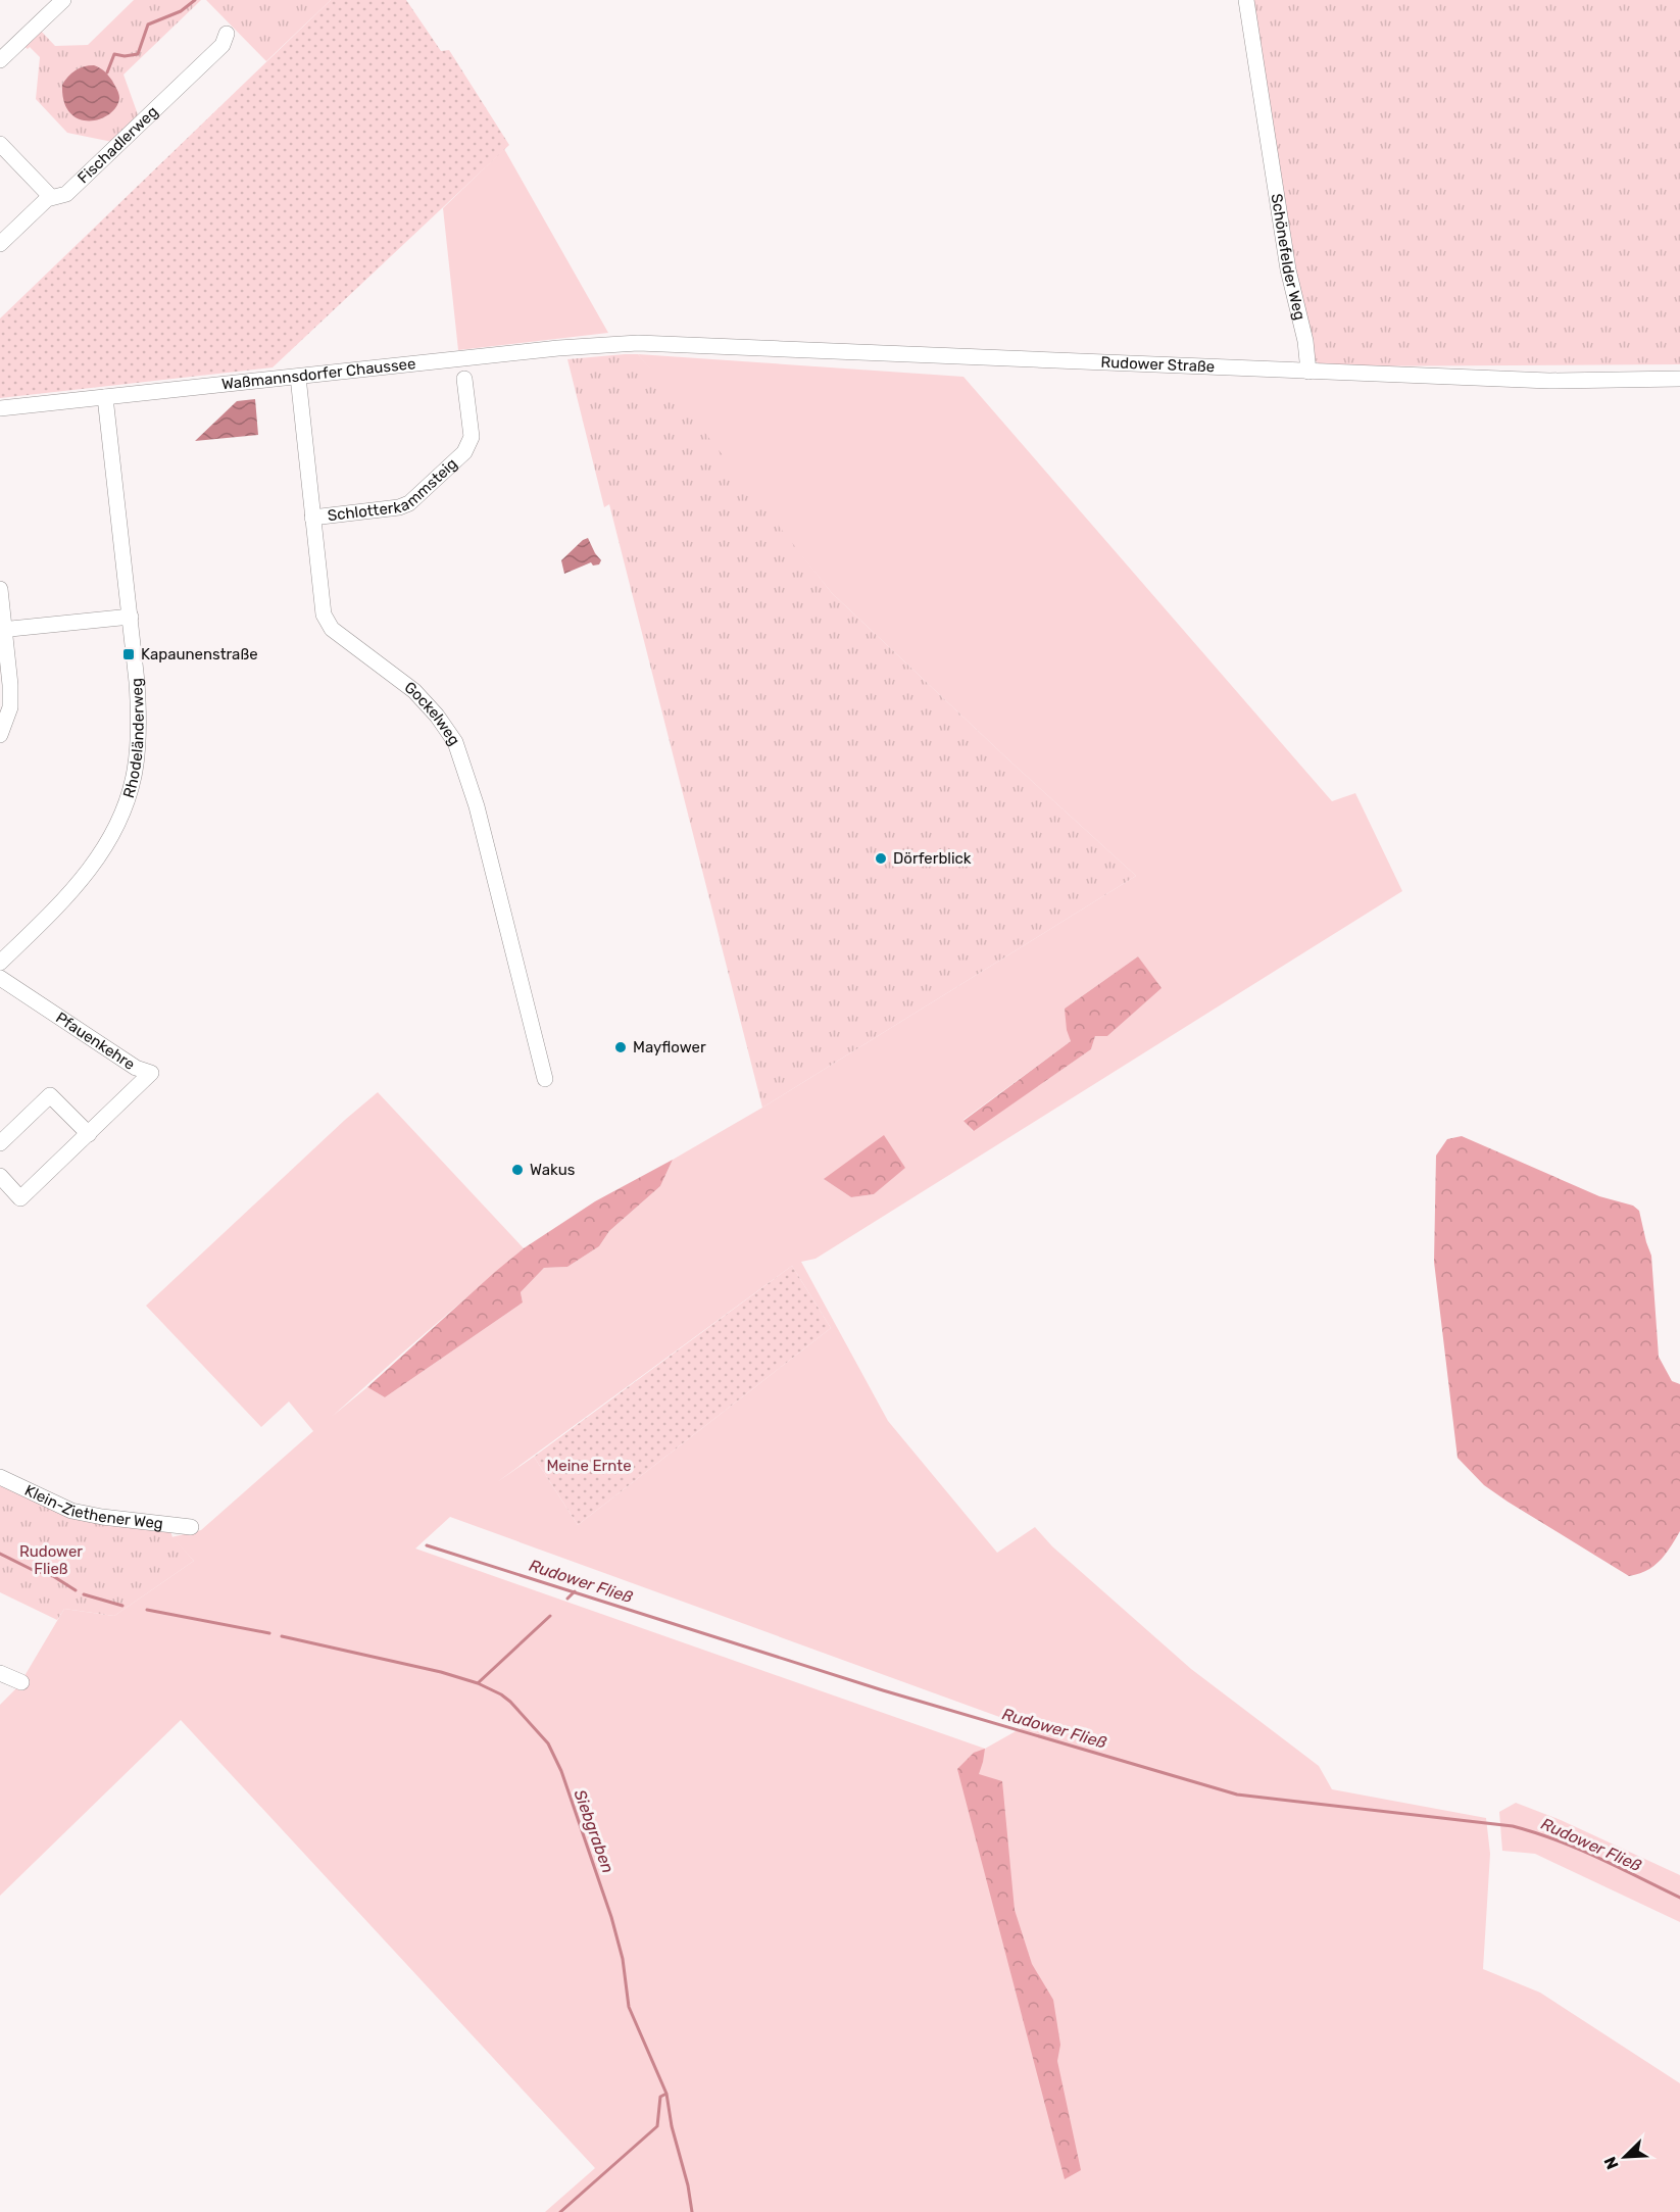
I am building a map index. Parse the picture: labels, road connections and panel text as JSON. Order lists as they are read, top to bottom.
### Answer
{
  "streets": {
    "street": [
      "Fischadlerweg",
      "Schönefelder Weg",
      "Rudower Straße",
      "Waßmannsdorfer Chaussee",
      "Schlotterkammsteig",
      "Gockelweg",
      "Rhodeländerweg",
      "Pfauenkehre",
      "Klein-Ziethener Weg"
    ]
  },
  "crossings": [
    ["Schönefelder Weg", "Rudower Straße"],
    ["Rudower Straße", "Waßmannsdorfer Chaussee"],
    ["Waßmannsdorfer Chaussee", "Gockelweg"],
    ["Waßmannsdorfer Chaussee", "Rhodeländerweg"],
    ["Schlotterkammsteig", "Gockelweg"]
  ],
  "water": ["Rudower Fließ", "Siebgraben"],
  "parks": ["Meine Ernte", "Rudower Fließ"],
  "places": {
    "transit": ["Kapaunenstraße"],
    "other": ["Dörferblick", "Mayflower", "Wakus"]
  },
  "north": "bottom left"
}
